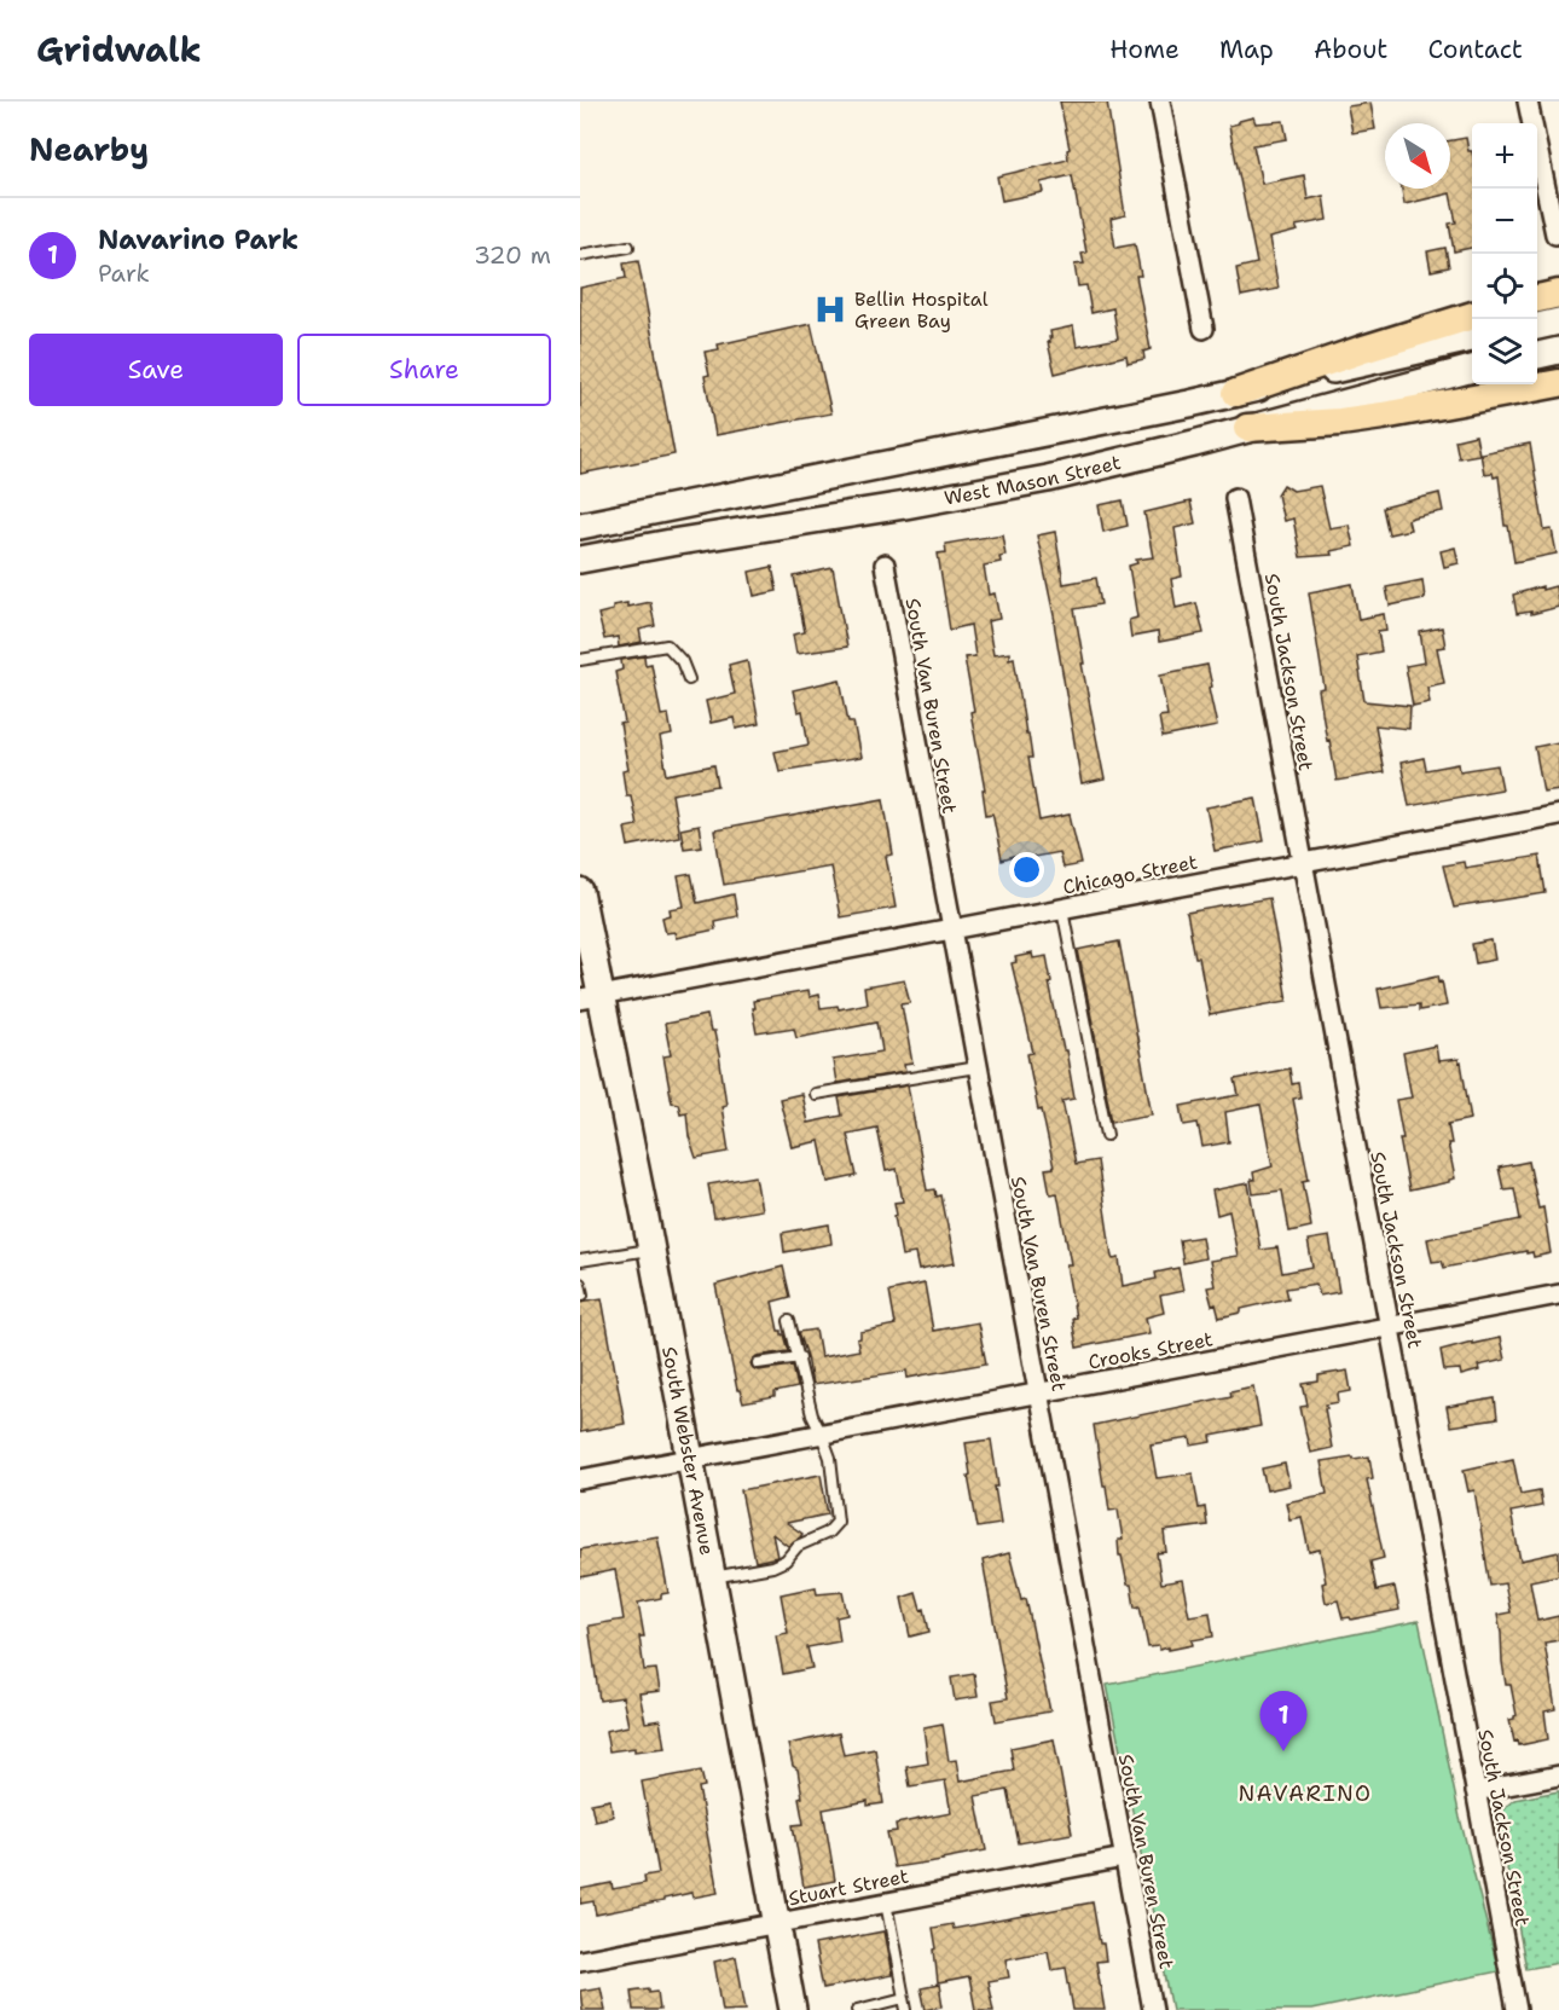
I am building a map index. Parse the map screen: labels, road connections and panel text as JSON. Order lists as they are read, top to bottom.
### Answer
{
  "streets": {
    "main road": ["West Mason Street", "South Webster Avenue"],
    "street": [
      "South Jackson Street",
      "South Van Buren Street",
      "Chicago Street",
      "Crooks Street",
      "Stuart Street"
    ]
  },
  "crossings": [
    ["South Jackson Street", "Chicago Street"],
    ["South Jackson Street", "Crooks Street"],
    ["South Van Buren Street", "Chicago Street"],
    ["South Van Buren Street", "Crooks Street"],
    ["South Van Buren Street", "Stuart Street"],
    ["Chicago Street", "South Webster Avenue"],
    ["Crooks Street", "South Webster Avenue"],
    ["South Webster Avenue", "Stuart Street"]
  ],
  "districts": ["NAVARINO"],
  "places": {
    "hospital": ["Bellin Hospital Green Bay"]
  },
  "north": "bottom right",
  "page": {
    "header": "Gridwalk",
    "nav": [
      "Home",
      "Map",
      "About",
      "Contact"
    ],
    "heading": "Nearby",
    "map_buttons": ["+", "−"],
    "list": [
      {
        "mark": "1",
        "name": "Navarino Park",
        "note": "Park",
        "value": "320 m"
      }
    ],
    "buttons": ["Save", "Share"],
    "pins": "1"
  }
}
